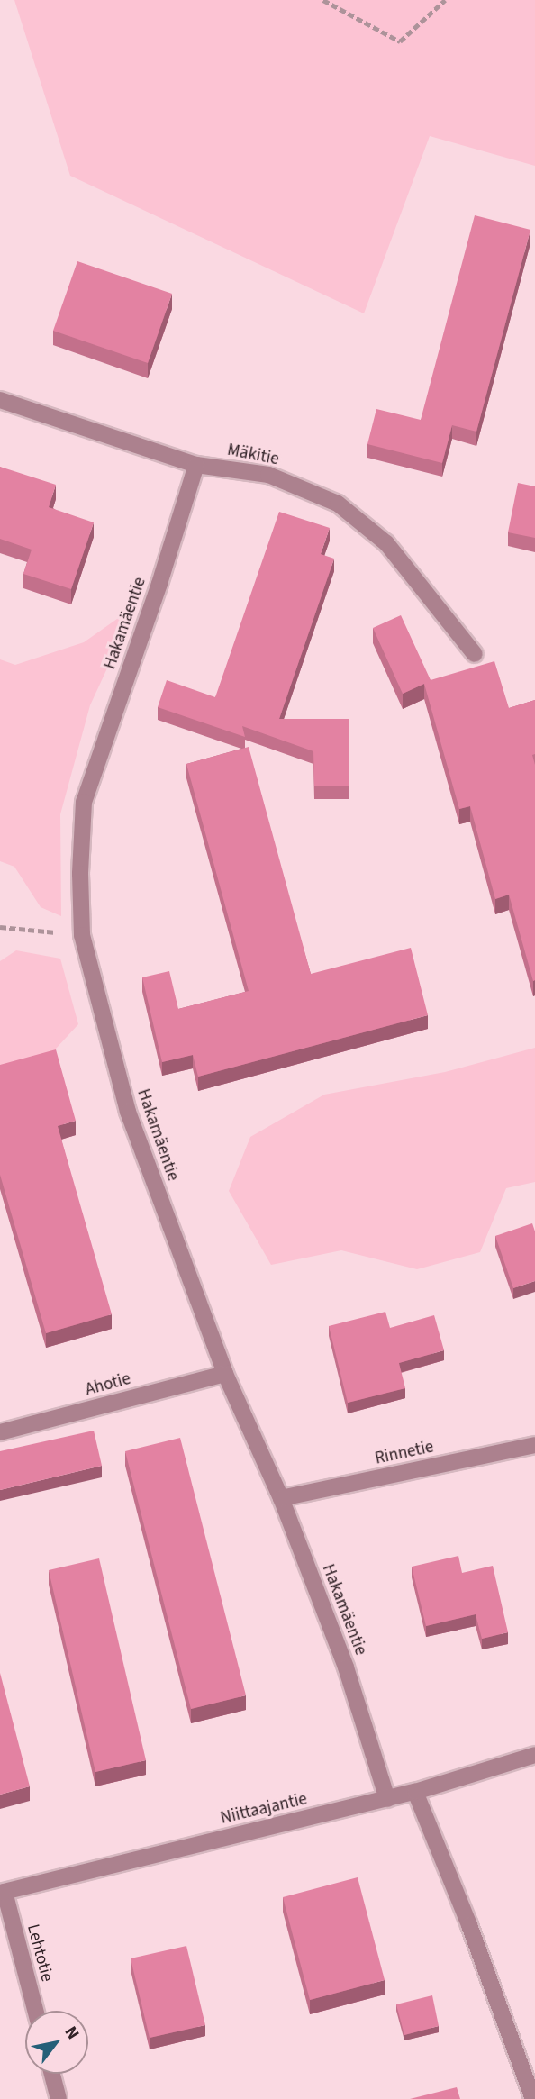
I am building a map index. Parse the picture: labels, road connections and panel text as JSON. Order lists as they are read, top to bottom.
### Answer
{
  "streets": {
    "street": [
      "Mäkitie",
      "Hakamäentie",
      "Ahotie",
      "Rinnetie",
      "Niittaajantie",
      "Lehtotie"
    ]
  },
  "crossings": [
    ["Mäkitie", "Hakamäentie"],
    ["Hakamäentie", "Ahotie"],
    ["Hakamäentie", "Rinnetie"],
    ["Hakamäentie", "Niittaajantie"],
    ["Niittaajantie", "Lehtotie"]
  ],
  "north": "top right"
}
